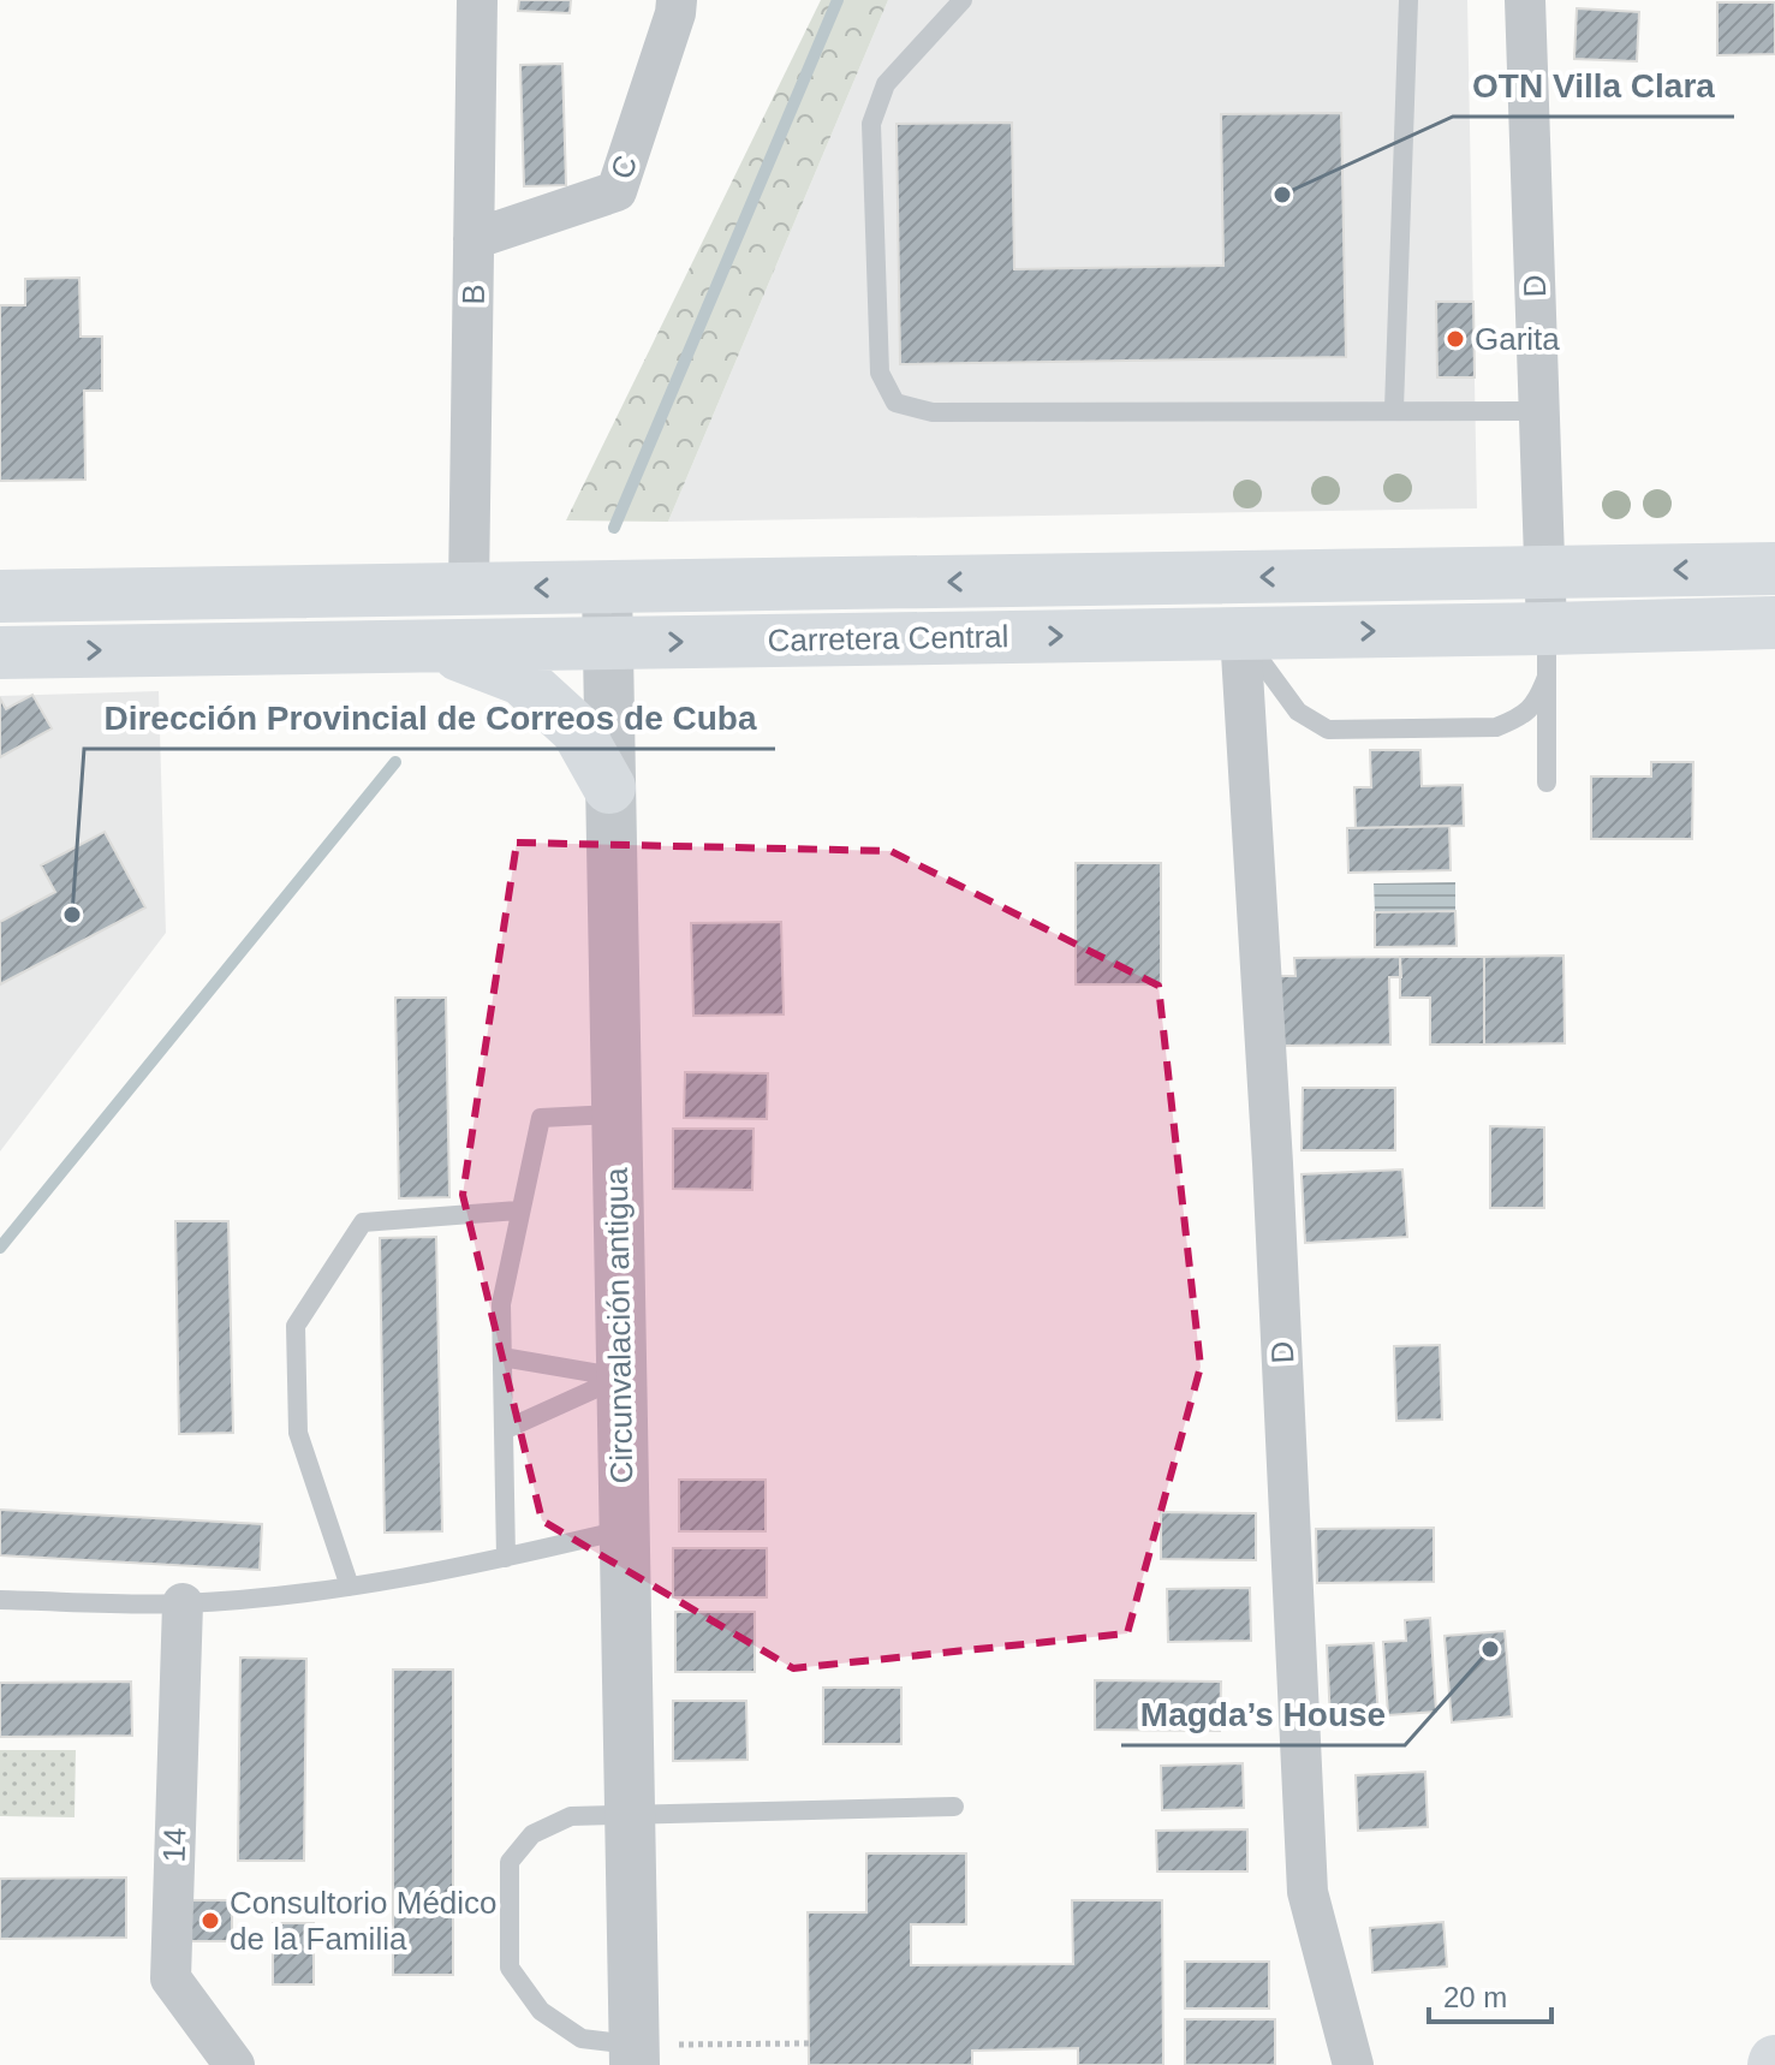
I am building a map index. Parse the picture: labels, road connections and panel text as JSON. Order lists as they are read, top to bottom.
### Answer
{
  "streets": {
    "main road": ["Carretera Central"],
    "street": [
      "C",
      "D",
      "B",
      "Circunvalación antigua",
      "14"
    ]
  },
  "crossings": [
    ["C", "B"],
    ["D", "Carretera Central"],
    ["B", "Carretera Central"],
    ["Carretera Central", "Circunvalación antigua"]
  ],
  "places": [
    "OTN Villa Clara",
    "Garita",
    "Dirección Provincial de Correos de Cuba",
    "Magda’s House",
    "Consultorio Médico de la Familia"
  ],
  "scale_bar": "20 m"
}
